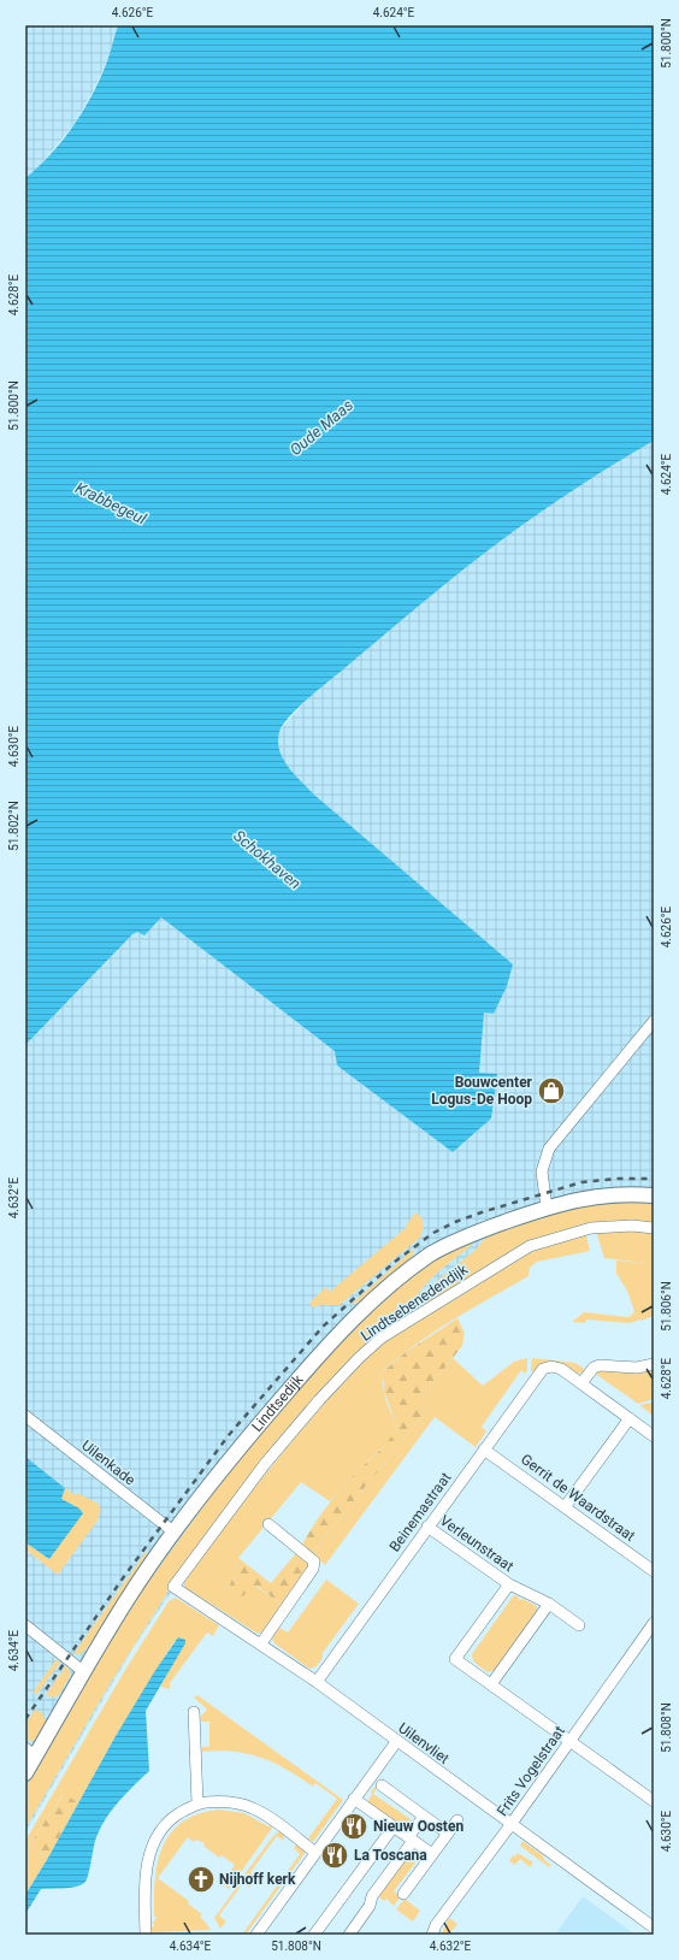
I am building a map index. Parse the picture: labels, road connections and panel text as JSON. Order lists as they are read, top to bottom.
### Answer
{
  "streets": {
    "main road": ["Lindtsedijk"],
    "street": [
      "Lindtsebenedendijk",
      "Uilenkade",
      "Gerrit de Waardstraat",
      "Beinemastraat",
      "Verleunstraat",
      "Uilenvliet",
      "Frits Vogelstraat"
    ]
  },
  "crossings": [
    ["Lindtsebenedendijk", "Uilenvliet"],
    ["Lindtsedijk", "Uilenkade"],
    ["Gerrit de Waardstraat", "Beinemastraat"],
    ["Beinemastraat", "Verleunstraat"],
    ["Beinemastraat", "Uilenvliet"],
    ["Uilenvliet", "Frits Vogelstraat"]
  ],
  "water": ["Oude Maas", "Krabbegeul", "Schokhaven"],
  "places": {
    "shop": ["Bouwcenter Logus-De Hoop"],
    "restaurant": ["Nieuw Oosten", "La Toscana"],
    "church": ["Nijhoff kerk"]
  },
  "coordinates": [
    "4.626°E",
    "4.624°E",
    "51.800°N",
    "4.628°E",
    "4.630°E",
    "51.802°N",
    "4.632°E",
    "51.806°N",
    "4.634°E",
    "51.808°N"
  ]
}
